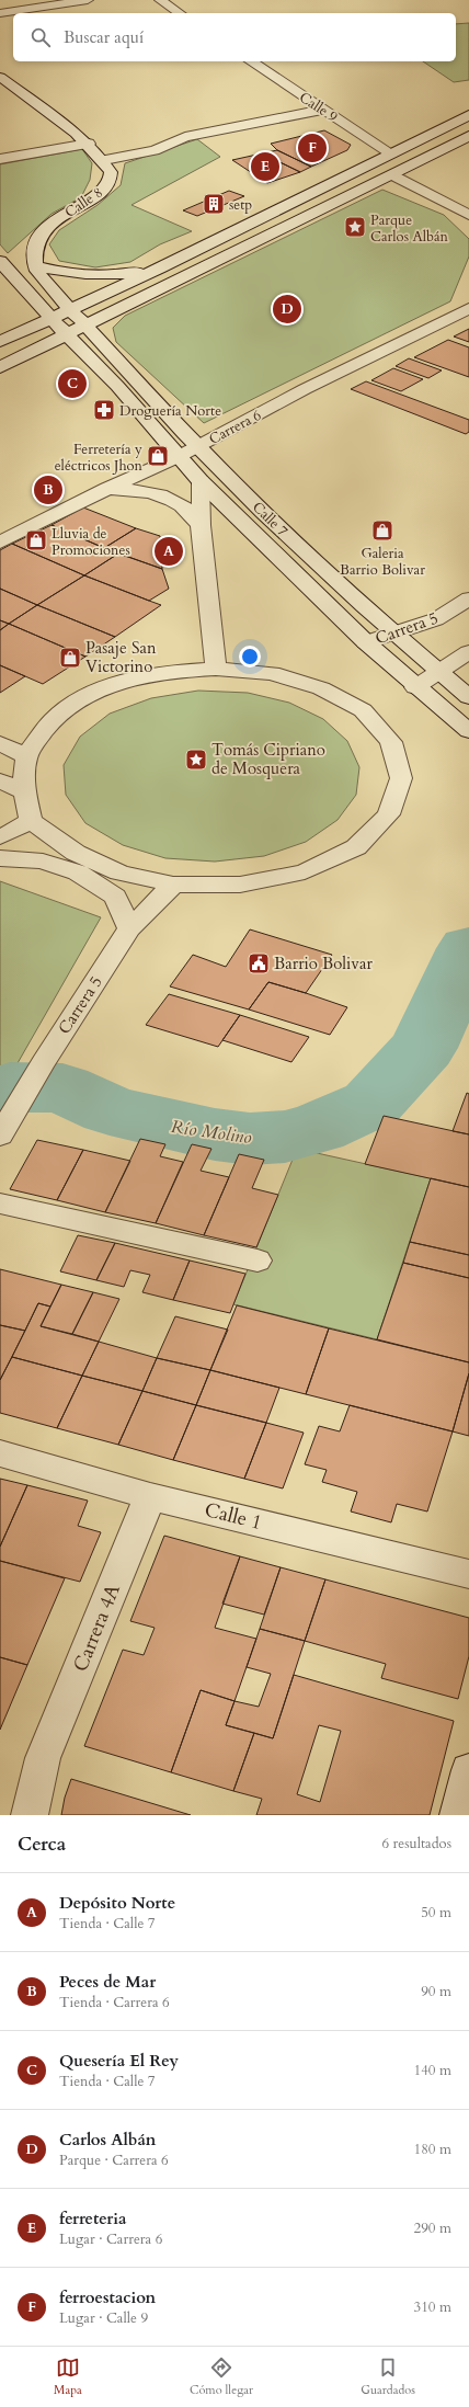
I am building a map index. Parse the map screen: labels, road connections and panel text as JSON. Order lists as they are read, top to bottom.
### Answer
{
  "streets": {
    "street": [
      "Calle 9",
      "Calle 8",
      "Carrera 6",
      "Calle 7",
      "Carrera 5",
      "Calle 1",
      "Carrera 4A"
    ]
  },
  "crossings": [
    ["Carrera 6", "Calle 7"],
    ["Calle 7", "Carrera 5"],
    ["Calle 1", "Carrera 4A"]
  ],
  "water": ["Río Molino"],
  "places": {
    "building": ["setp"],
    "place": ["Parque Carlos Albán", "Tomás Cipriano de Mosquera"],
    "pharmacy": ["Droguería Norte"],
    "shop": [
      "Ferretería y eléctricos Jhon",
      "Galeria Barrio Bolivar",
      "Lluvia de Promociones",
      "Pasaje San Victorino"
    ],
    "public building": ["Barrio Bolivar"]
  },
  "page": {
    "search": "Buscar aquí",
    "pins": [
      "F",
      "E",
      "D",
      "C",
      "B",
      "A"
    ],
    "heading": ["Cerca", "6 resultados"],
    "list": [
      {
        "mark": "A",
        "name": "Depósito Norte",
        "note": "Tienda · Calle 7",
        "value": "50 m"
      },
      {
        "mark": "B",
        "name": "Peces de Mar",
        "note": "Tienda · Carrera 6",
        "value": "90 m"
      },
      {
        "mark": "C",
        "name": "Quesería El Rey",
        "note": "Tienda · Calle 7",
        "value": "140 m"
      },
      {
        "mark": "D",
        "name": "Carlos Albán",
        "note": "Parque · Carrera 6",
        "value": "180 m"
      },
      {
        "mark": "E",
        "name": "ferreteria",
        "note": "Lugar · Carrera 6",
        "value": "290 m"
      },
      {
        "mark": "F",
        "name": "ferroestacion",
        "note": "Lugar · Calle 9",
        "value": "310 m"
      }
    ],
    "nav": ["Mapa", "Cómo llegar", "Guardados"]
  }
}
